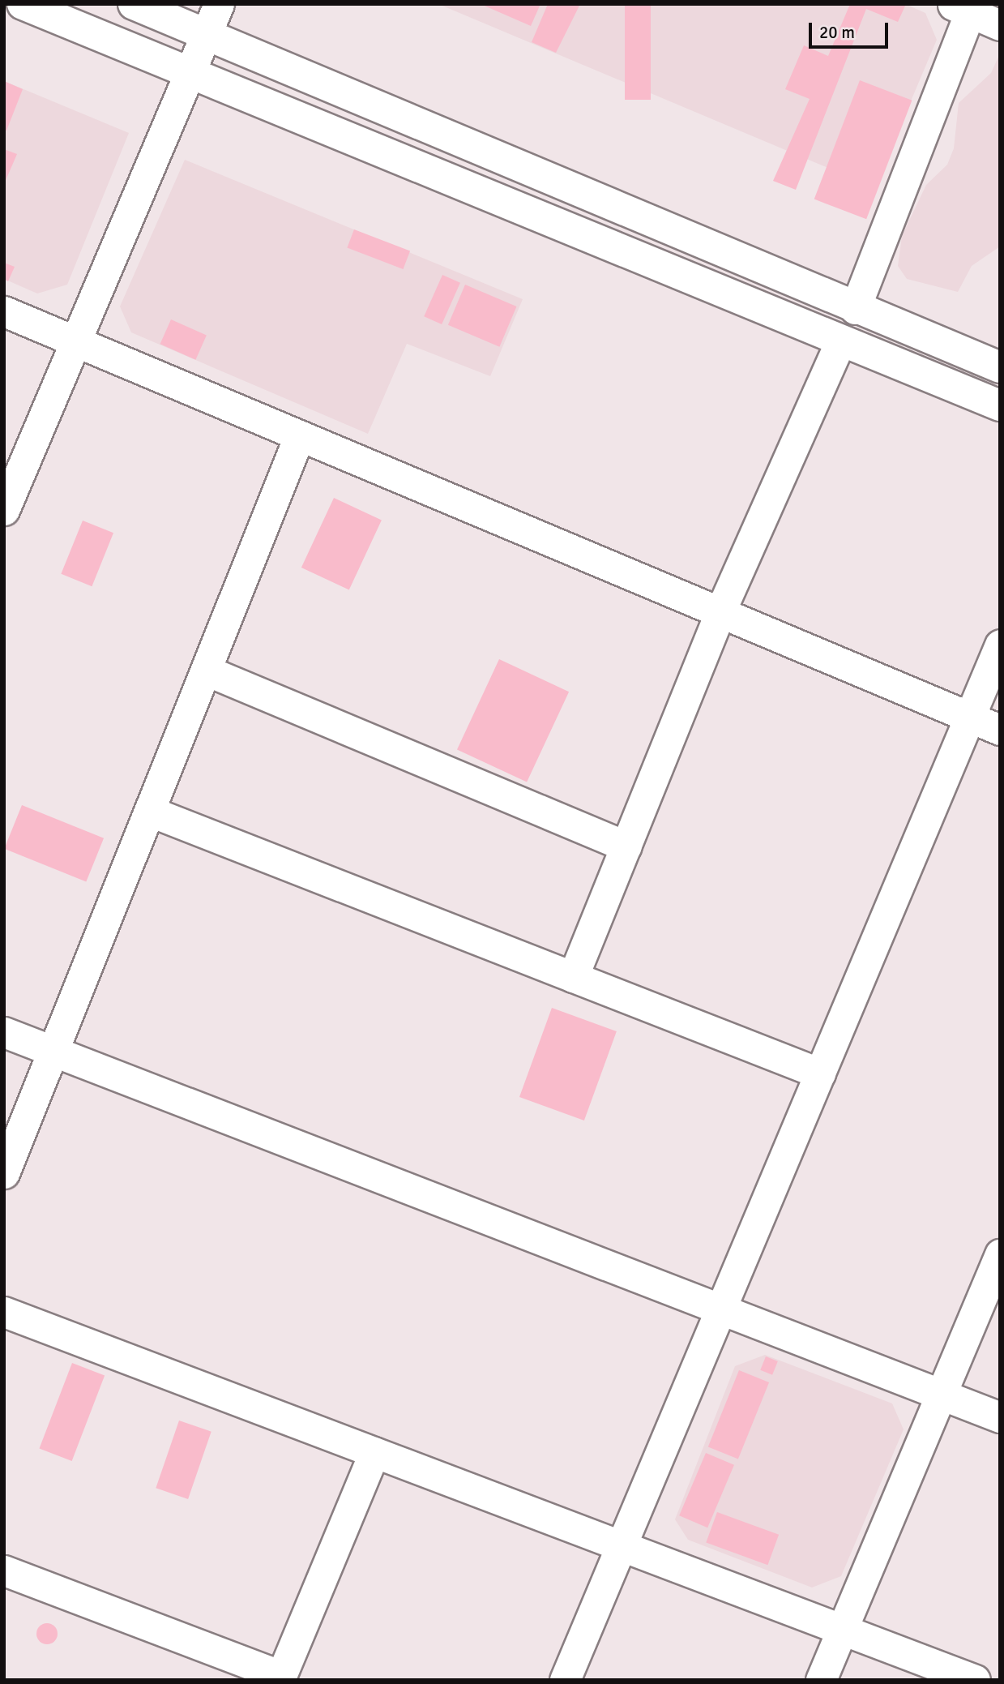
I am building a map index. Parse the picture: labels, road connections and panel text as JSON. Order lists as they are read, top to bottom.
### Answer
{
  "scale_bar": "20 m"
}
